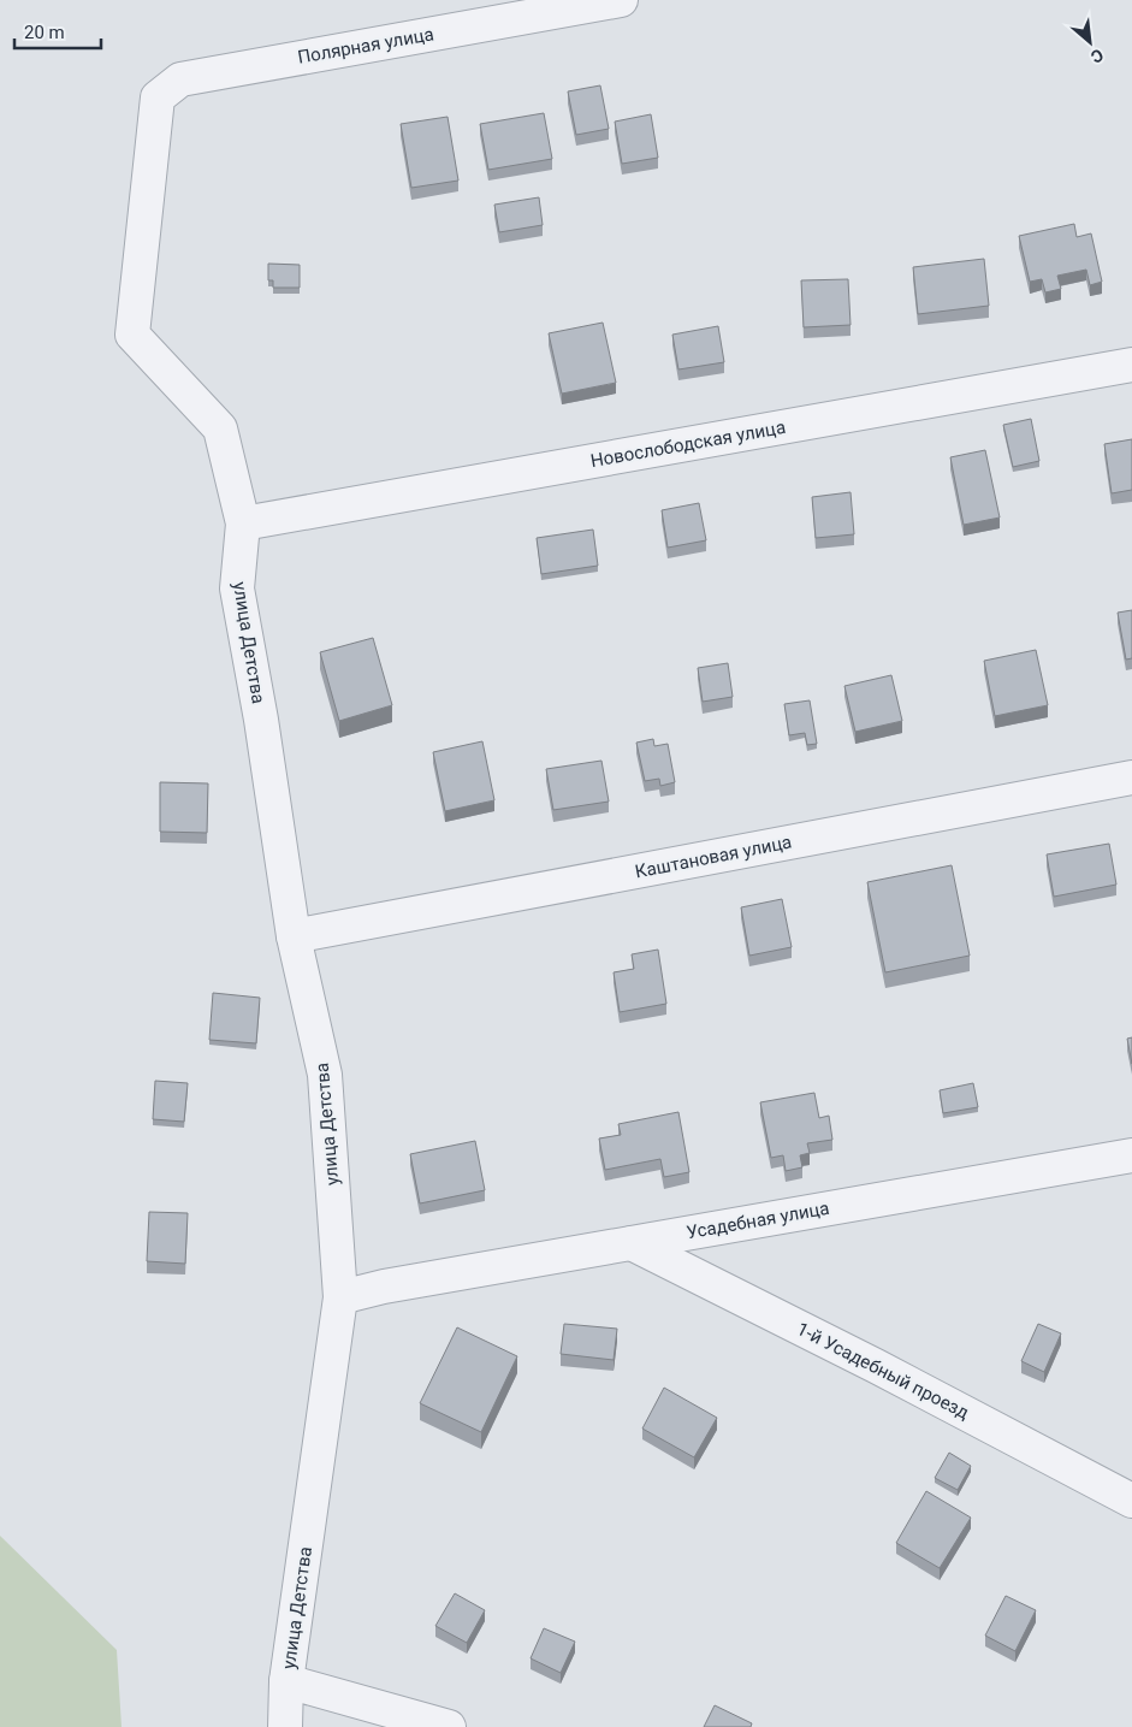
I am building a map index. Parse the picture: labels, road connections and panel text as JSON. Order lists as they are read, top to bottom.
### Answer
{
  "streets": {
    "street": [
      "Полярная улица",
      "Новослободская улица",
      "улица Детства",
      "Каштановая улица",
      "Усадебная улица",
      "1-й Усадебный проезд"
    ]
  },
  "crossings": [
    ["Полярная улица", "улица Детства"],
    ["Новослободская улица", "улица Детства"],
    ["улица Детства", "Каштановая улица"],
    ["улица Детства", "Усадебная улица"],
    ["Усадебная улица", "1-й Усадебный проезд"]
  ],
  "scale_bar": "20 m",
  "north": "bottom right"
}
